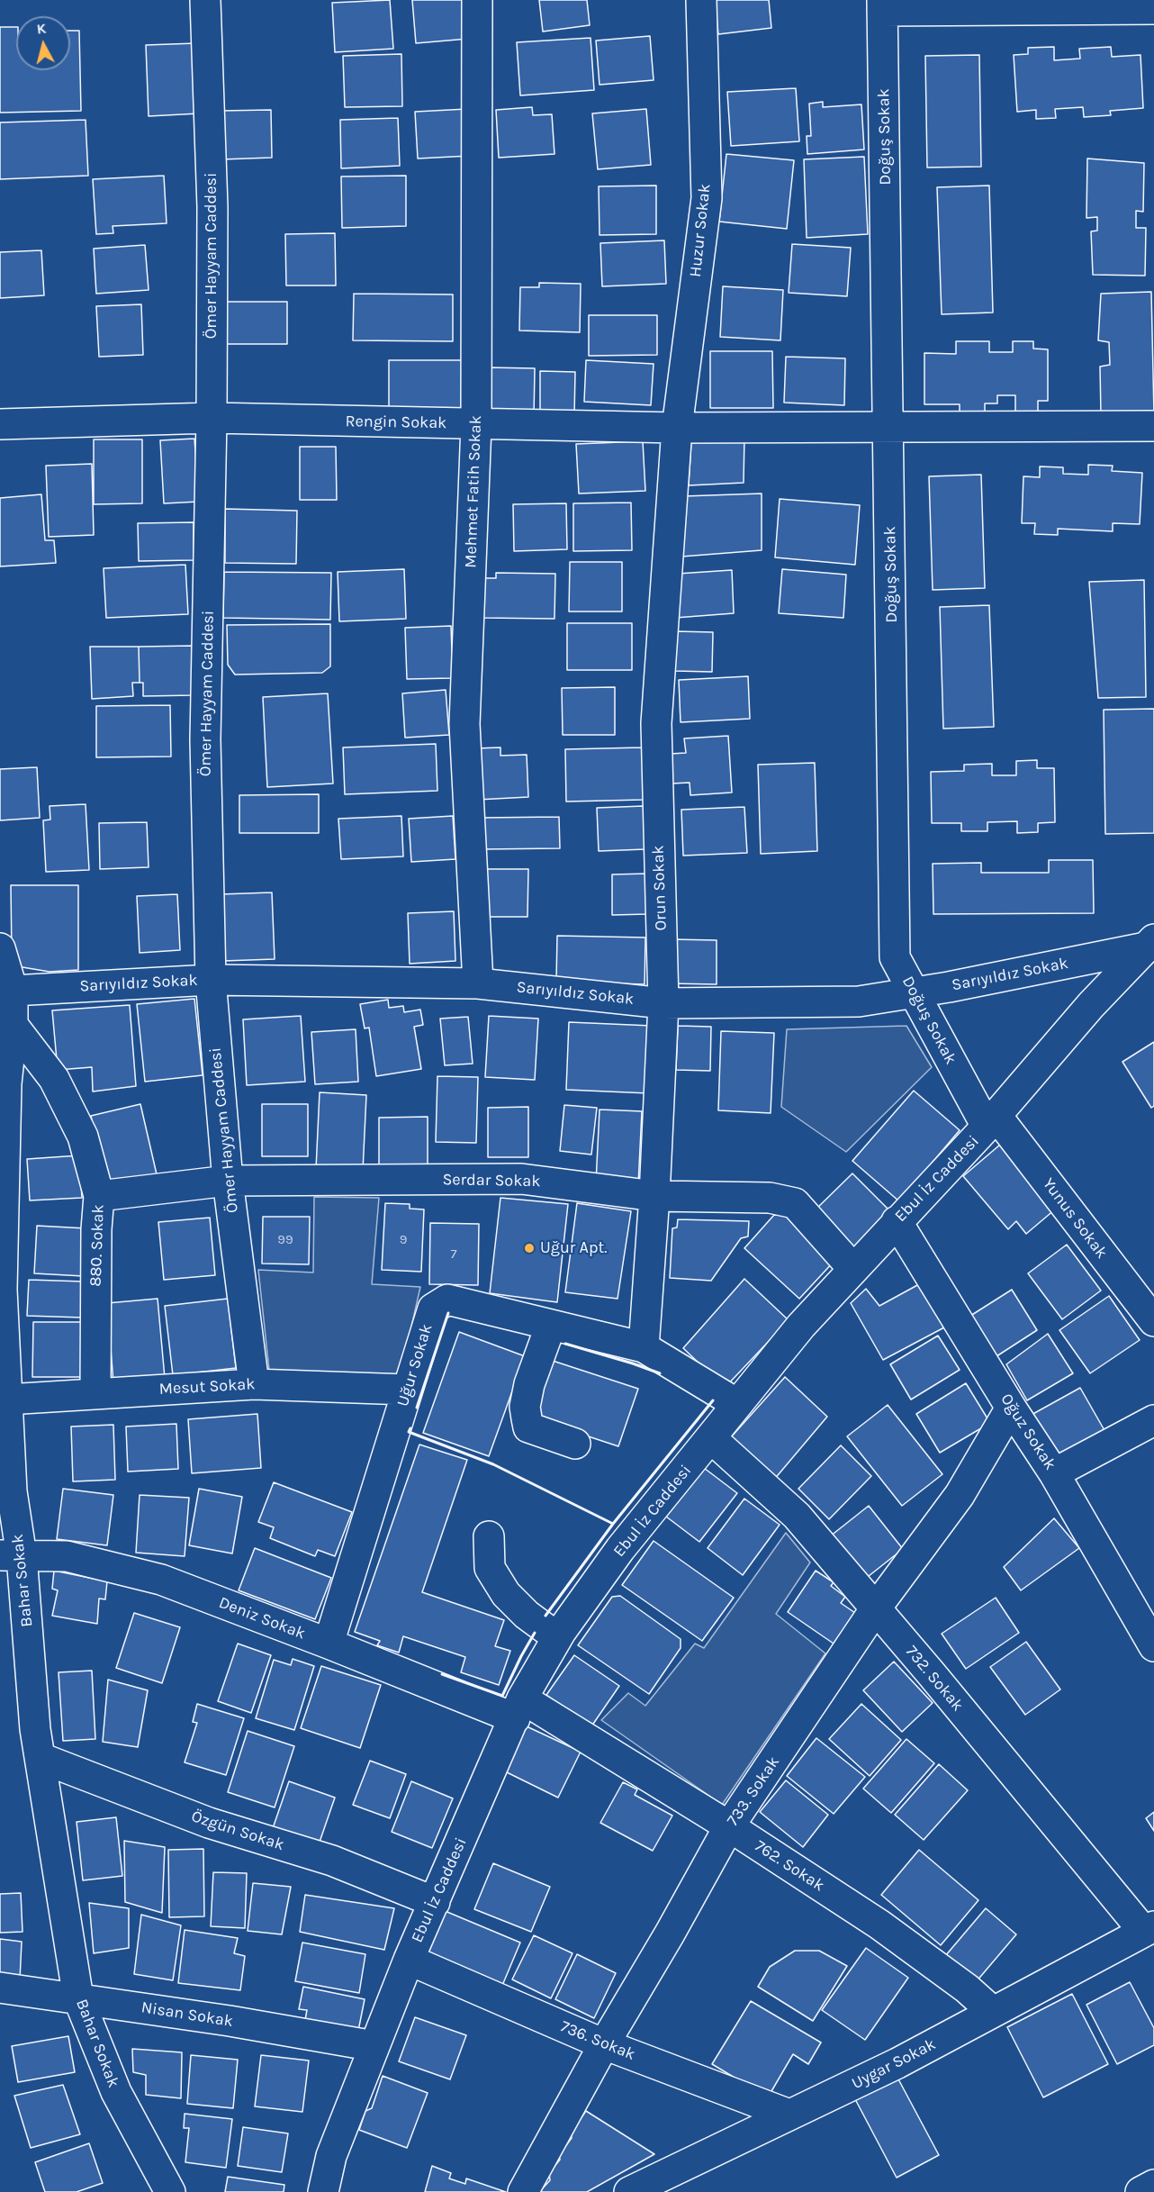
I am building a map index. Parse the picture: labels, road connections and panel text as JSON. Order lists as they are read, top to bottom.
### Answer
{
  "streets": {
    "street": [
      "Doğuş Sokak",
      "Huzur Sokak",
      "Ömer Hayyam Caddesi",
      "Rengin Sokak",
      "Mehmet Fatih Sokak",
      "Orun Sokak",
      "Sarıyıldız Sokak",
      "Ebul İz Caddesi",
      "Serdar Sokak",
      "Yunus Sokak",
      "880. Sokak",
      "Uğur Sokak",
      "Mesut Sokak",
      "Oğuz Sokak",
      "Bahar Sokak",
      "Deniz Sokak",
      "732. Sokak",
      "733. Sokak",
      "Özgün Sokak",
      "762. Sokak",
      "Nisan Sokak",
      "736. Sokak",
      "Uygar Sokak"
    ]
  },
  "crossings": [
    ["Doğuş Sokak", "Rengin Sokak"],
    ["Doğuş Sokak", "Sarıyıldız Sokak"],
    ["Doğuş Sokak", "Ebul İz Caddesi"],
    ["Doğuş Sokak", "Yunus Sokak"],
    ["Huzur Sokak", "Rengin Sokak"],
    ["Huzur Sokak", "Orun Sokak"],
    ["Ömer Hayyam Caddesi", "Rengin Sokak"],
    ["Ömer Hayyam Caddesi", "Sarıyıldız Sokak"],
    ["Ömer Hayyam Caddesi", "Serdar Sokak"],
    ["Ömer Hayyam Caddesi", "Mesut Sokak"],
    ["Rengin Sokak", "Mehmet Fatih Sokak"],
    ["Rengin Sokak", "Orun Sokak"],
    ["Mehmet Fatih Sokak", "Sarıyıldız Sokak"],
    ["Orun Sokak", "Sarıyıldız Sokak"],
    ["Orun Sokak", "Serdar Sokak"],
    ["Orun Sokak", "Uğur Sokak"],
    ["Sarıyıldız Sokak", "Ebul İz Caddesi"],
    ["Sarıyıldız Sokak", "Bahar Sokak"],
    ["Ebul İz Caddesi", "Serdar Sokak"],
    ["Ebul İz Caddesi", "Yunus Sokak"],
    ["Ebul İz Caddesi", "Uğur Sokak"],
    ["Ebul İz Caddesi", "Oğuz Sokak"],
    ["Ebul İz Caddesi", "Deniz Sokak"],
    ["Ebul İz Caddesi", "732. Sokak"],
    ["Ebul İz Caddesi", "Özgün Sokak"],
    ["Ebul İz Caddesi", "762. Sokak"],
    ["Ebul İz Caddesi", "Nisan Sokak"],
    ["Ebul İz Caddesi", "736. Sokak"],
    ["Serdar Sokak", "880. Sokak"],
    ["880. Sokak", "Mesut Sokak"],
    ["880. Sokak", "Bahar Sokak"],
    ["Uğur Sokak", "Mesut Sokak"],
    ["Uğur Sokak", "Deniz Sokak"],
    ["Mesut Sokak", "Bahar Sokak"],
    ["Oğuz Sokak", "733. Sokak"],
    ["Bahar Sokak", "Deniz Sokak"],
    ["Bahar Sokak", "Özgün Sokak"],
    ["Bahar Sokak", "Nisan Sokak"],
    ["Deniz Sokak", "762. Sokak"],
    ["732. Sokak", "733. Sokak"],
    ["732. Sokak", "Uygar Sokak"],
    ["733. Sokak", "762. Sokak"],
    ["733. Sokak", "736. Sokak"],
    ["762. Sokak", "Uygar Sokak"],
    ["736. Sokak", "Uygar Sokak"]
  ],
  "places": ["Uğur Apt."],
  "house_numbers": ["99", "9", "7"],
  "north": "top"
}
